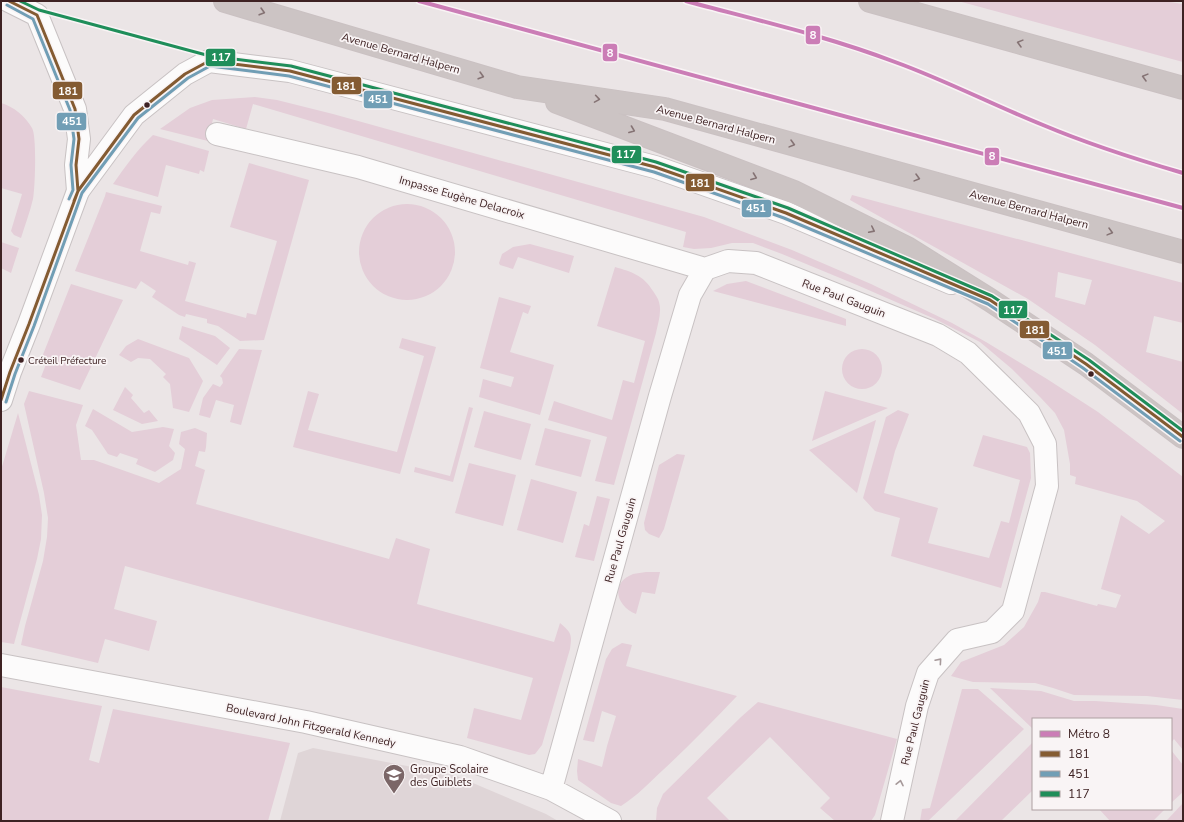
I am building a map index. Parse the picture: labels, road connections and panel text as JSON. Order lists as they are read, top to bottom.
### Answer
{
  "streets": {
    "highway": ["Avenue Bernard Halpern"],
    "street": ["Impasse Eugène Delacroix", "Rue Paul Gauguin", "Boulevard John Fitzgerald Kennedy"]
  },
  "crossings": [
    ["Impasse Eugène Delacroix", "Rue Paul Gauguin"],
    ["Rue Paul Gauguin", "Boulevard John Fitzgerald Kennedy"]
  ],
  "places": {
    "other": ["Créteil Préfecture"],
    "school or university": ["Groupe Scolaire des Guiblets"]
  },
  "lines": [
    "metro line 8",
    "transit line 181",
    "transit line 117",
    "transit line 451"
  ],
  "legend": [
    "Métro 8",
    "181",
    "451",
    "117"
  ]
}
